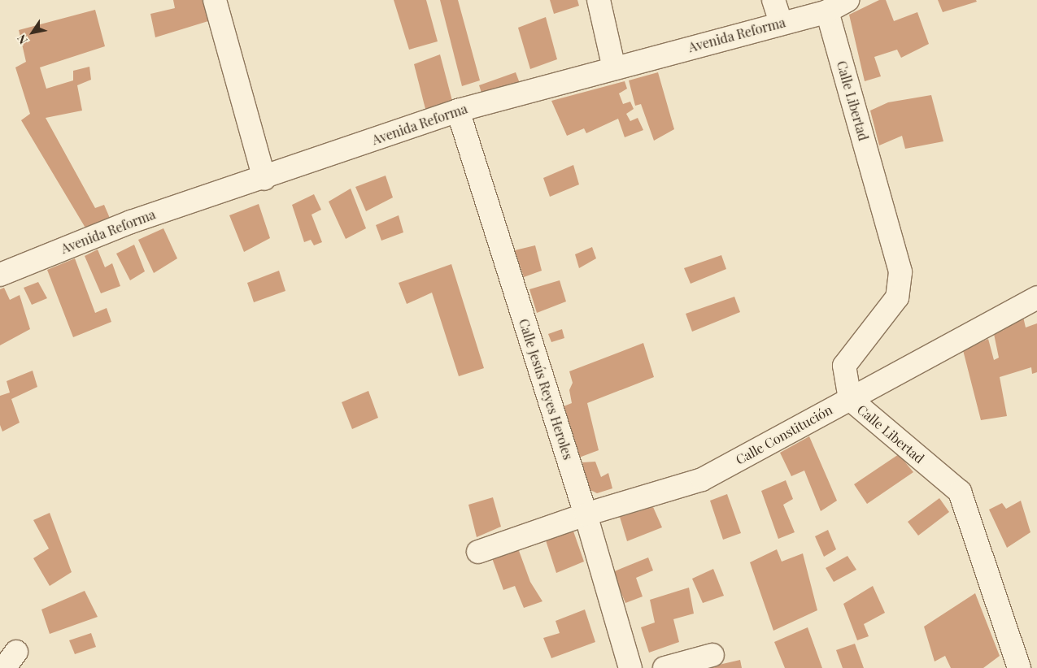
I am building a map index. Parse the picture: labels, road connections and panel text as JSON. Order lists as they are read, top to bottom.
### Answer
{
  "streets": {
    "street": [
      "Avenida Reforma",
      "Calle Libertad",
      "Calle Jesús Reyes Heroles",
      "Calle Constitución"
    ]
  },
  "crossings": [
    ["Avenida Reforma", "Calle Libertad"],
    ["Avenida Reforma", "Calle Jesús Reyes Heroles"],
    ["Calle Libertad", "Calle Constitución"],
    ["Calle Jesús Reyes Heroles", "Calle Constitución"]
  ],
  "north": "bottom left"
}
